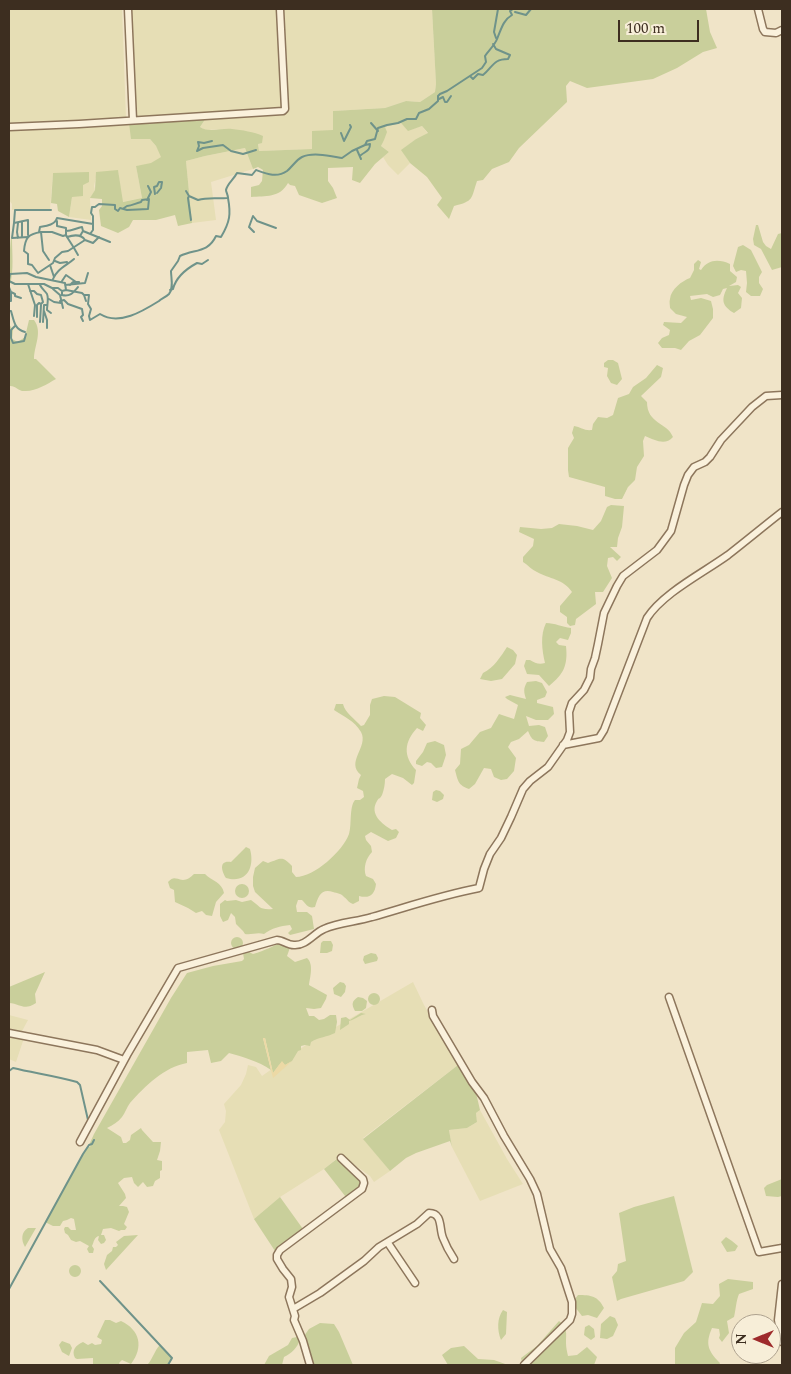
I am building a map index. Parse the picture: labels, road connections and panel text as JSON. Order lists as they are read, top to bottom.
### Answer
{
  "scale_bar": "100 m",
  "north": "left"
}
